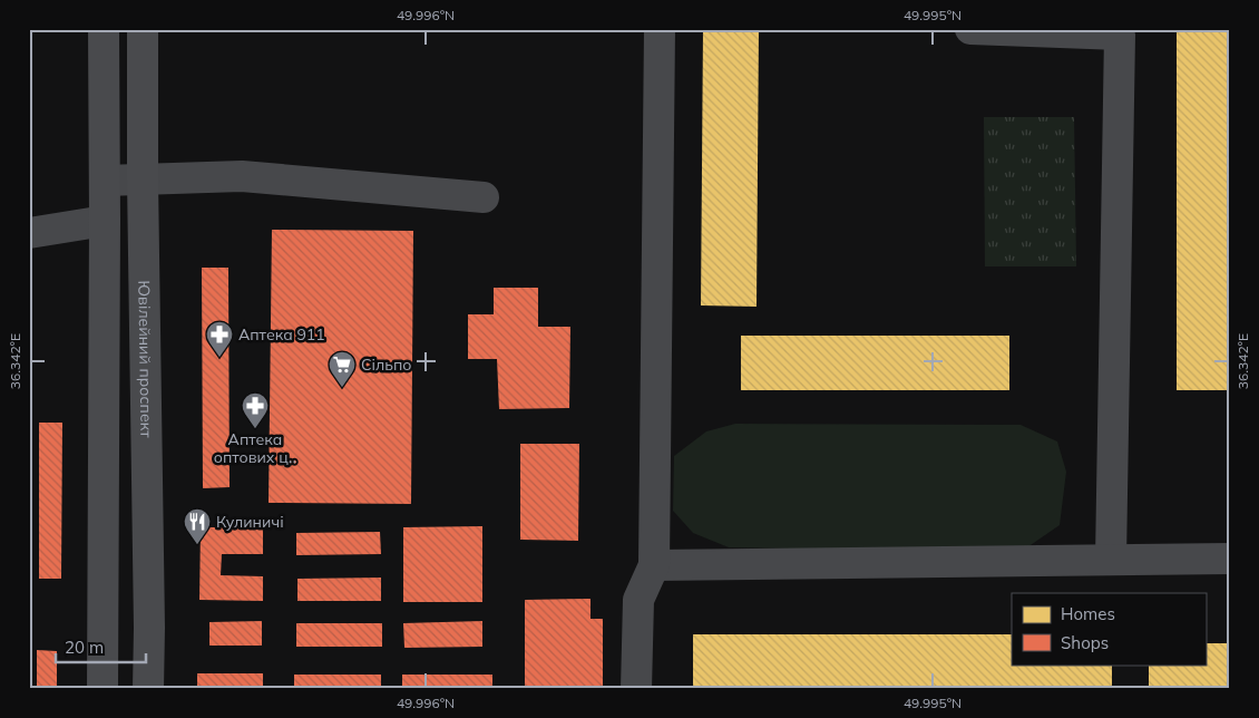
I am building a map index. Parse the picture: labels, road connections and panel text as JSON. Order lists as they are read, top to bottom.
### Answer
{
  "streets": {
    "main road": ["Ювілейний проспект"]
  },
  "places": {
    "pharmacy": ["Аптека 911", "Аптека оптових ц‥"],
    "supermarket": ["Сільпо"],
    "restaurant": ["Кулиничі"]
  },
  "legend": ["Homes", "Shops"],
  "scale_bar": "20 m",
  "coordinates": ["49.996°N", "49.995°N", "36.342°E"]
}
